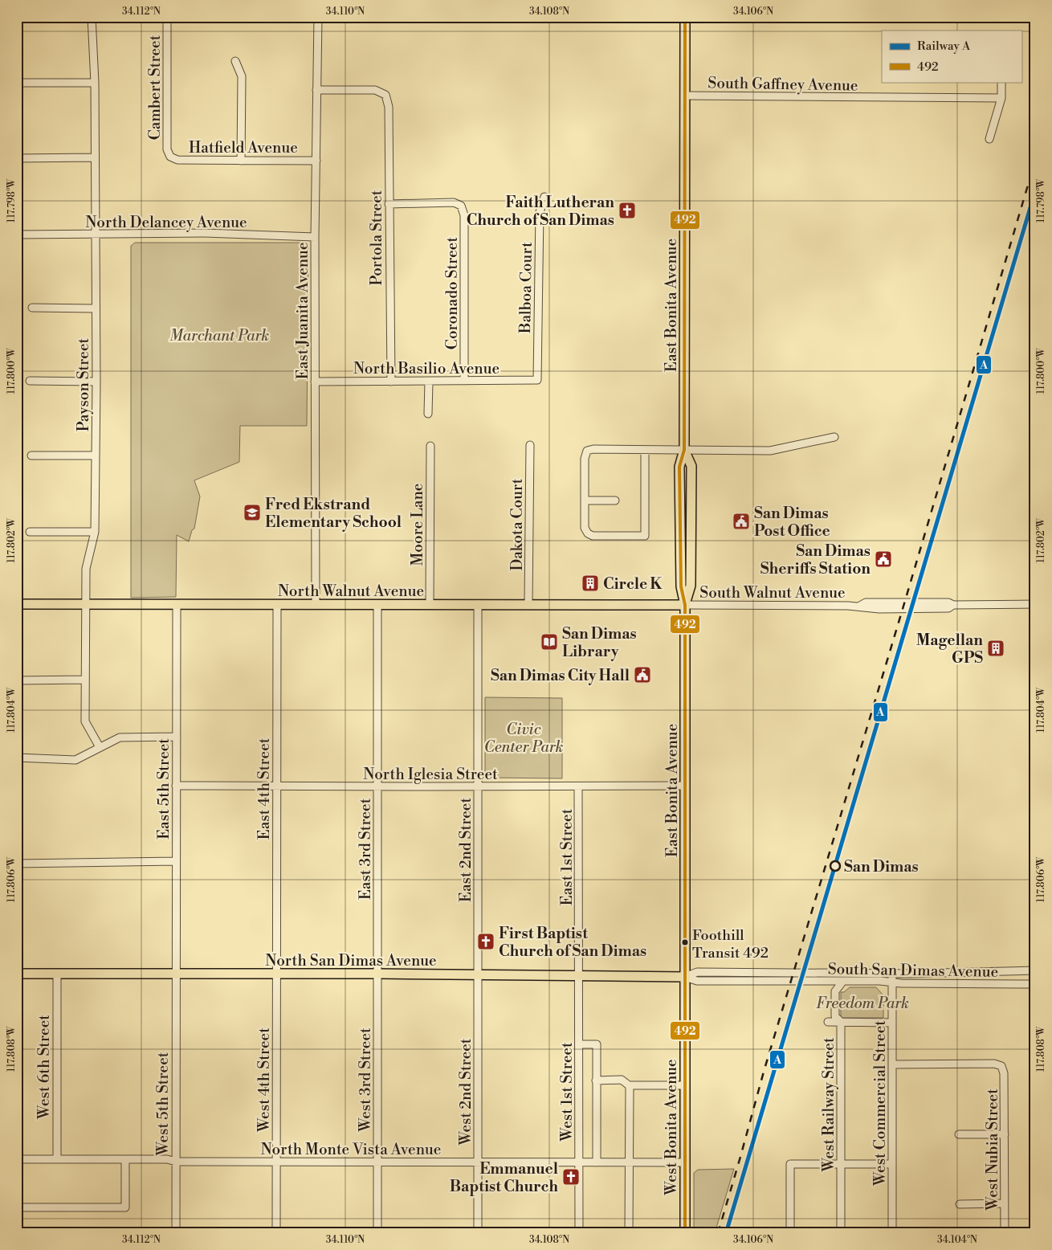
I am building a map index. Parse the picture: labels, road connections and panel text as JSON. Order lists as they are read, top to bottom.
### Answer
{
  "streets": {
    "main road": [
      "East Bonita Avenue",
      "North Walnut Avenue",
      "North San Dimas Avenue",
      "West Bonita Avenue"
    ],
    "street": [
      "South Gaffney Avenue",
      "Cambert Street",
      "Hatfield Avenue",
      "North Delancey Avenue",
      "Portola Street",
      "Balboa Court",
      "Coronado Street",
      "East Juanita Avenue",
      "North Basilio Avenue",
      "Payson Street",
      "Moore Lane",
      "Dakota Court",
      "South Walnut Avenue",
      "North Iglesia Street",
      "East 5th Street",
      "East 4th Street",
      "East 3rd Street",
      "East 2nd Street",
      "East 1st Street",
      "South San Dimas Avenue",
      "West 6th Street",
      "West 4th Street",
      "West 3rd Street",
      "West 2nd Street",
      "West 1st Street",
      "West Commercial Street",
      "West 5th Street",
      "West Railway Street",
      "North Monte Vista Avenue",
      "West Nubia Street"
    ]
  },
  "crossings": [
    ["South Gaffney Avenue", "East Bonita Avenue"],
    ["Cambert Street", "Hatfield Avenue"],
    ["Hatfield Avenue", "East Juanita Avenue"],
    ["North Delancey Avenue", "East Juanita Avenue"],
    ["North Delancey Avenue", "Payson Street"],
    ["Portola Street", "Coronado Street"],
    ["Portola Street", "East Juanita Avenue"],
    ["Portola Street", "North Basilio Avenue"],
    ["Balboa Court", "North Basilio Avenue"],
    ["Coronado Street", "North Basilio Avenue"],
    ["East Bonita Avenue", "North Walnut Avenue"],
    ["East Bonita Avenue", "South Walnut Avenue"],
    ["East Bonita Avenue", "North Iglesia Street"],
    ["East Bonita Avenue", "North San Dimas Avenue"],
    ["East Bonita Avenue", "South San Dimas Avenue"],
    ["East Bonita Avenue", "West Bonita Avenue"],
    ["East Juanita Avenue", "North Basilio Avenue"],
    ["East Juanita Avenue", "North Walnut Avenue"],
    ["Payson Street", "North Walnut Avenue"],
    ["Moore Lane", "North Walnut Avenue"],
    ["Dakota Court", "North Walnut Avenue"],
    ["North Walnut Avenue", "South Walnut Avenue"],
    ["North Walnut Avenue", "East 5th Street"],
    ["North Walnut Avenue", "East 4th Street"],
    ["North Walnut Avenue", "East 3rd Street"],
    ["North Walnut Avenue", "East 2nd Street"],
    ["North Iglesia Street", "East 5th Street"],
    ["North Iglesia Street", "East 4th Street"],
    ["North Iglesia Street", "East 3rd Street"],
    ["North Iglesia Street", "East 2nd Street"],
    ["North Iglesia Street", "East 1st Street"],
    ["East 5th Street", "North San Dimas Avenue"],
    ["East 5th Street", "West 5th Street"],
    ["East 4th Street", "North San Dimas Avenue"],
    ["East 4th Street", "West 4th Street"],
    ["East 3rd Street", "North San Dimas Avenue"],
    ["East 3rd Street", "West 3rd Street"],
    ["East 2nd Street", "North San Dimas Avenue"],
    ["East 2nd Street", "West 2nd Street"],
    ["East 1st Street", "North San Dimas Avenue"],
    ["East 1st Street", "West 1st Street"],
    ["North San Dimas Avenue", "South San Dimas Avenue"],
    ["North San Dimas Avenue", "West 6th Street"],
    ["North San Dimas Avenue", "West 4th Street"],
    ["North San Dimas Avenue", "West 3rd Street"],
    ["North San Dimas Avenue", "West 2nd Street"],
    ["North San Dimas Avenue", "West 1st Street"],
    ["North San Dimas Avenue", "West 5th Street"],
    ["North San Dimas Avenue", "West Bonita Avenue"],
    ["South San Dimas Avenue", "West Commercial Street"],
    ["South San Dimas Avenue", "West Railway Street"],
    ["South San Dimas Avenue", "West Bonita Avenue"],
    ["West 6th Street", "North Monte Vista Avenue"],
    ["West 4th Street", "North Monte Vista Avenue"],
    ["West 3rd Street", "North Monte Vista Avenue"],
    ["West 2nd Street", "North Monte Vista Avenue"],
    ["West 1st Street", "North Monte Vista Avenue"],
    ["West Commercial Street", "West Nubia Street"],
    ["West 5th Street", "North Monte Vista Avenue"],
    ["West Bonita Avenue", "North Monte Vista Avenue"]
  ],
  "parks": ["Marchant Park", "Civic Center Park", "Freedom Park"],
  "places": {
    "church": ["Faith Lutheran Church of San Dimas", "First Baptist Church of San Dimas", "Emmanuel Baptist Church"],
    "school or university": ["Fred Ekstrand Elementary School"],
    "public building": ["San Dimas Post Office", "San Dimas Sheriffs Station", "San Dimas City Hall"],
    "building": ["Circle K", "Magellan GPS"],
    "library": ["San Dimas Library"],
    "other": ["San Dimas", "Foothill Transit 492"]
  },
  "lines": ["transit line 492", "rail line A"],
  "legend": ["Railway A", "492"],
  "coordinates": [
    "34.112°N",
    "34.110°N",
    "34.108°N",
    "34.106°N",
    "117.798°W",
    "117.800°W",
    "117.802°W",
    "117.804°W",
    "117.806°W",
    "117.808°W",
    "34.104°N"
  ]
}
